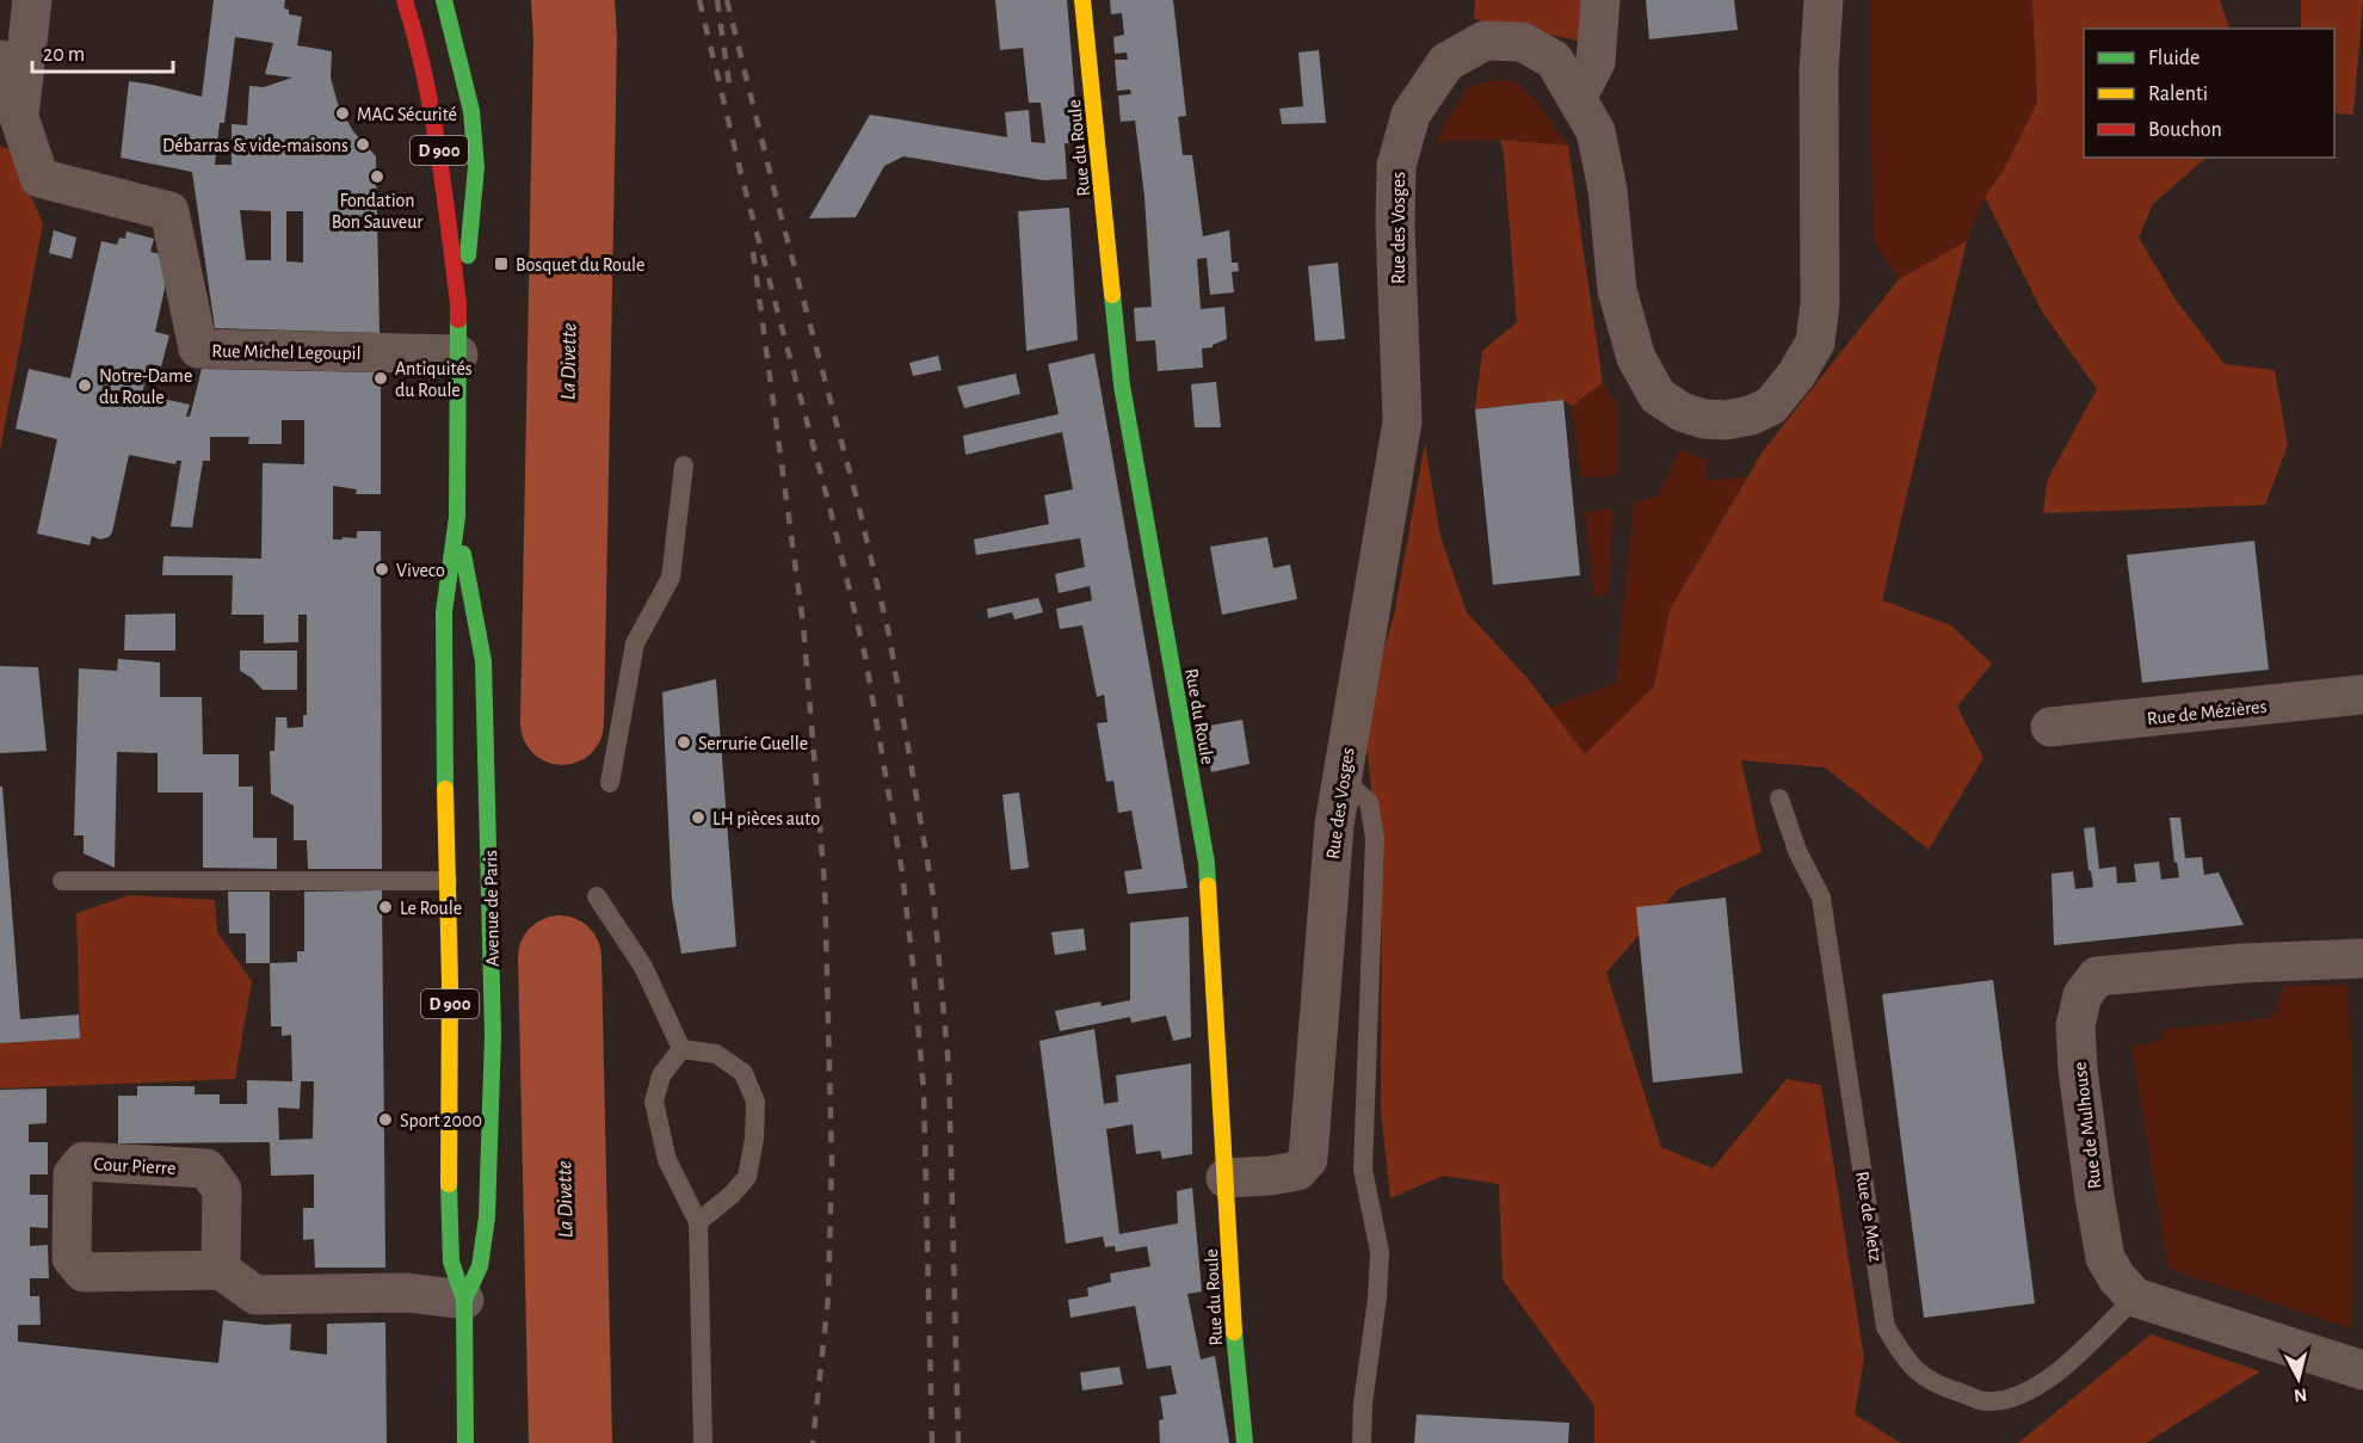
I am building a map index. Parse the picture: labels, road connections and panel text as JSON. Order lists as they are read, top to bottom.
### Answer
{
  "streets": {
    "main road": ["Rue du Roule", "D 900", "Avenue de Paris"],
    "street": [
      "Rue des Vosges",
      "Rue Michel Legoupil",
      "Rue de Mézières",
      "Rue de Mulhouse"
    ],
    "lane": ["Rue de Metz"]
  },
  "crossings": [
    ["Rue du Roule", "Rue des Vosges"],
    ["Rue Michel Legoupil", "Avenue de Paris"],
    ["Rue de Mulhouse", "Rue de Metz"]
  ],
  "water": ["La Divette"],
  "places": {
    "other": [
      "MAG Sécurité",
      "Débarras & vide-maisons",
      "Fondation Bon Sauveur",
      "Antiquités du Roule",
      "Notre-Dame du Roule",
      "Viveco",
      "Serrurie Guelle",
      "LH pièces auto",
      "Le Roule",
      "Sport 2000"
    ],
    "transit": ["Bosquet du Roule"]
  },
  "legend": ["Fluide", "Ralenti", "Bouchon"],
  "scale_bar": "20 m",
  "north": "bottom"
}
